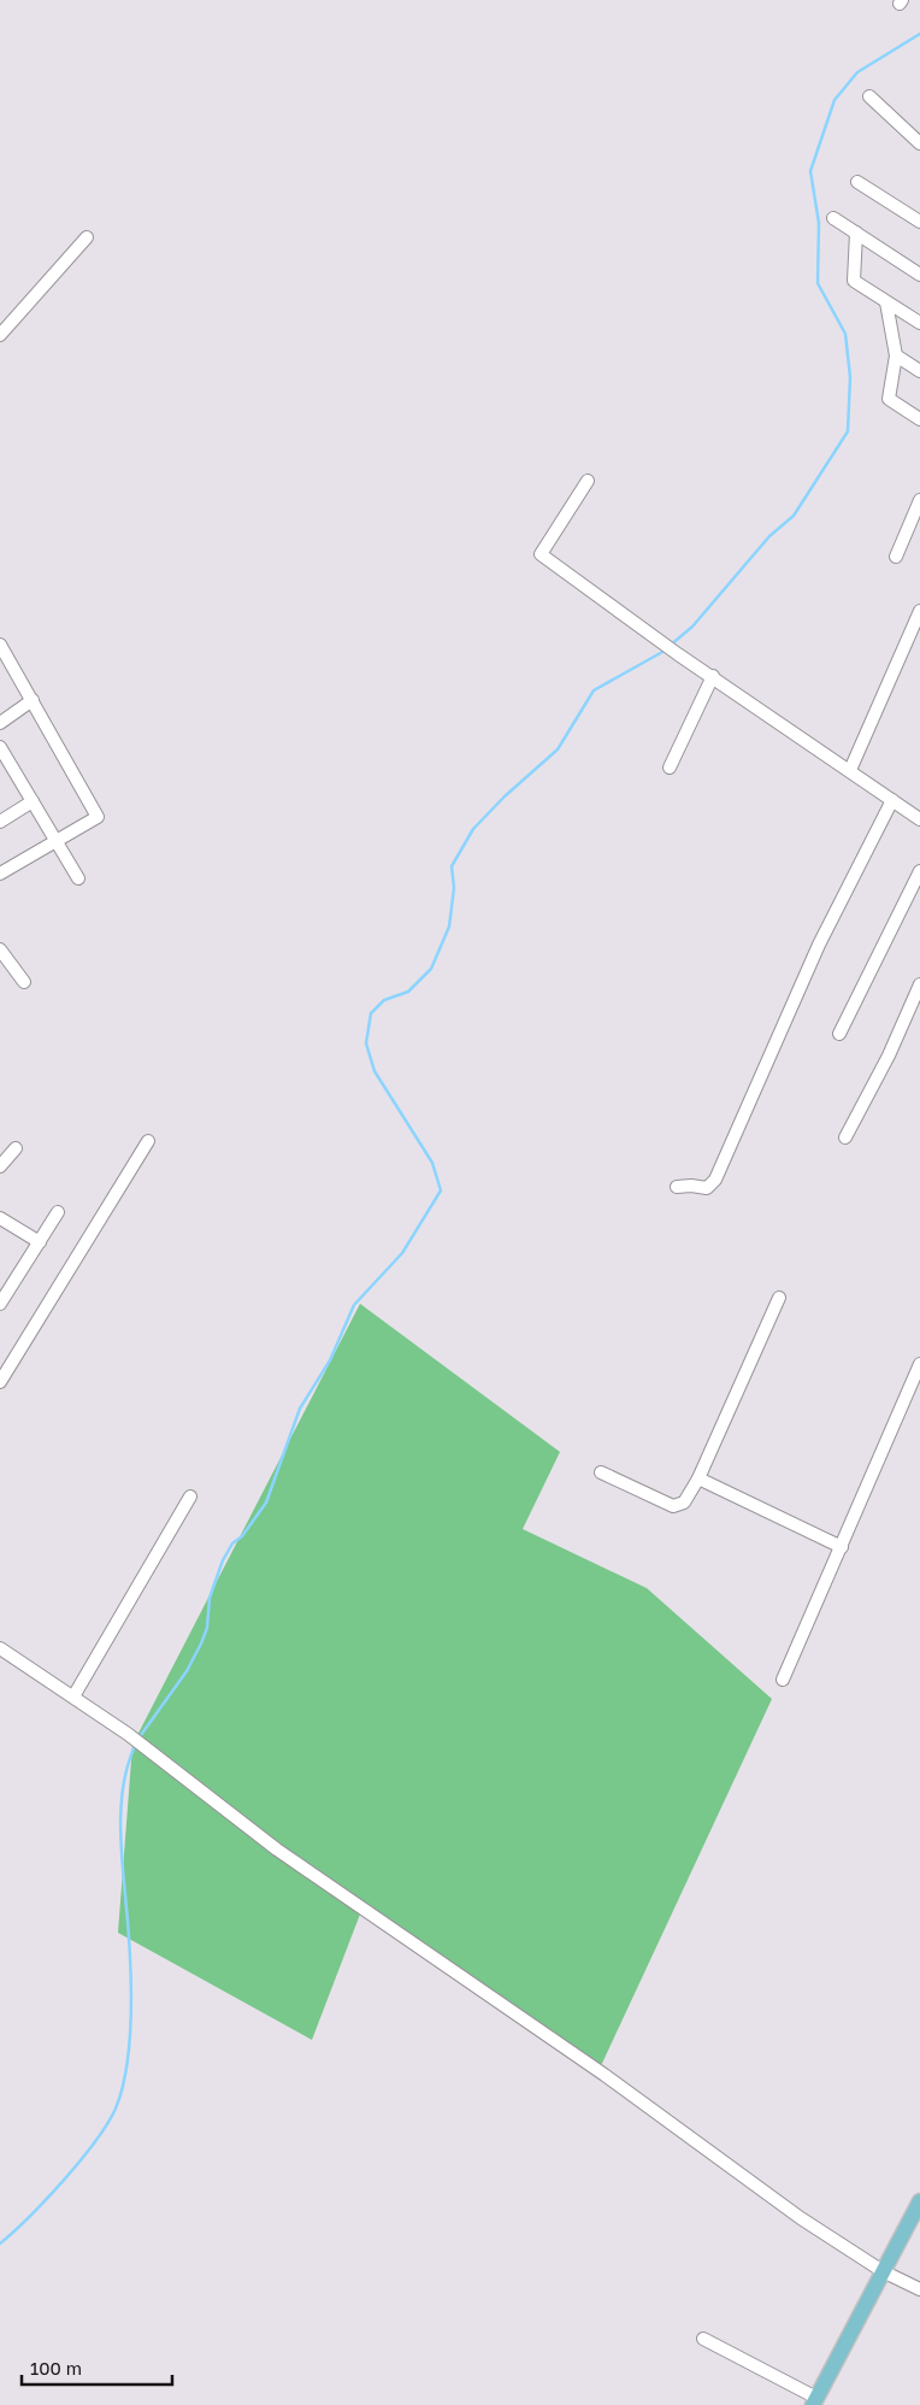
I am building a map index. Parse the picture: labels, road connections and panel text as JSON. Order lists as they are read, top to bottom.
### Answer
{
  "scale_bar": "100 m"
}
